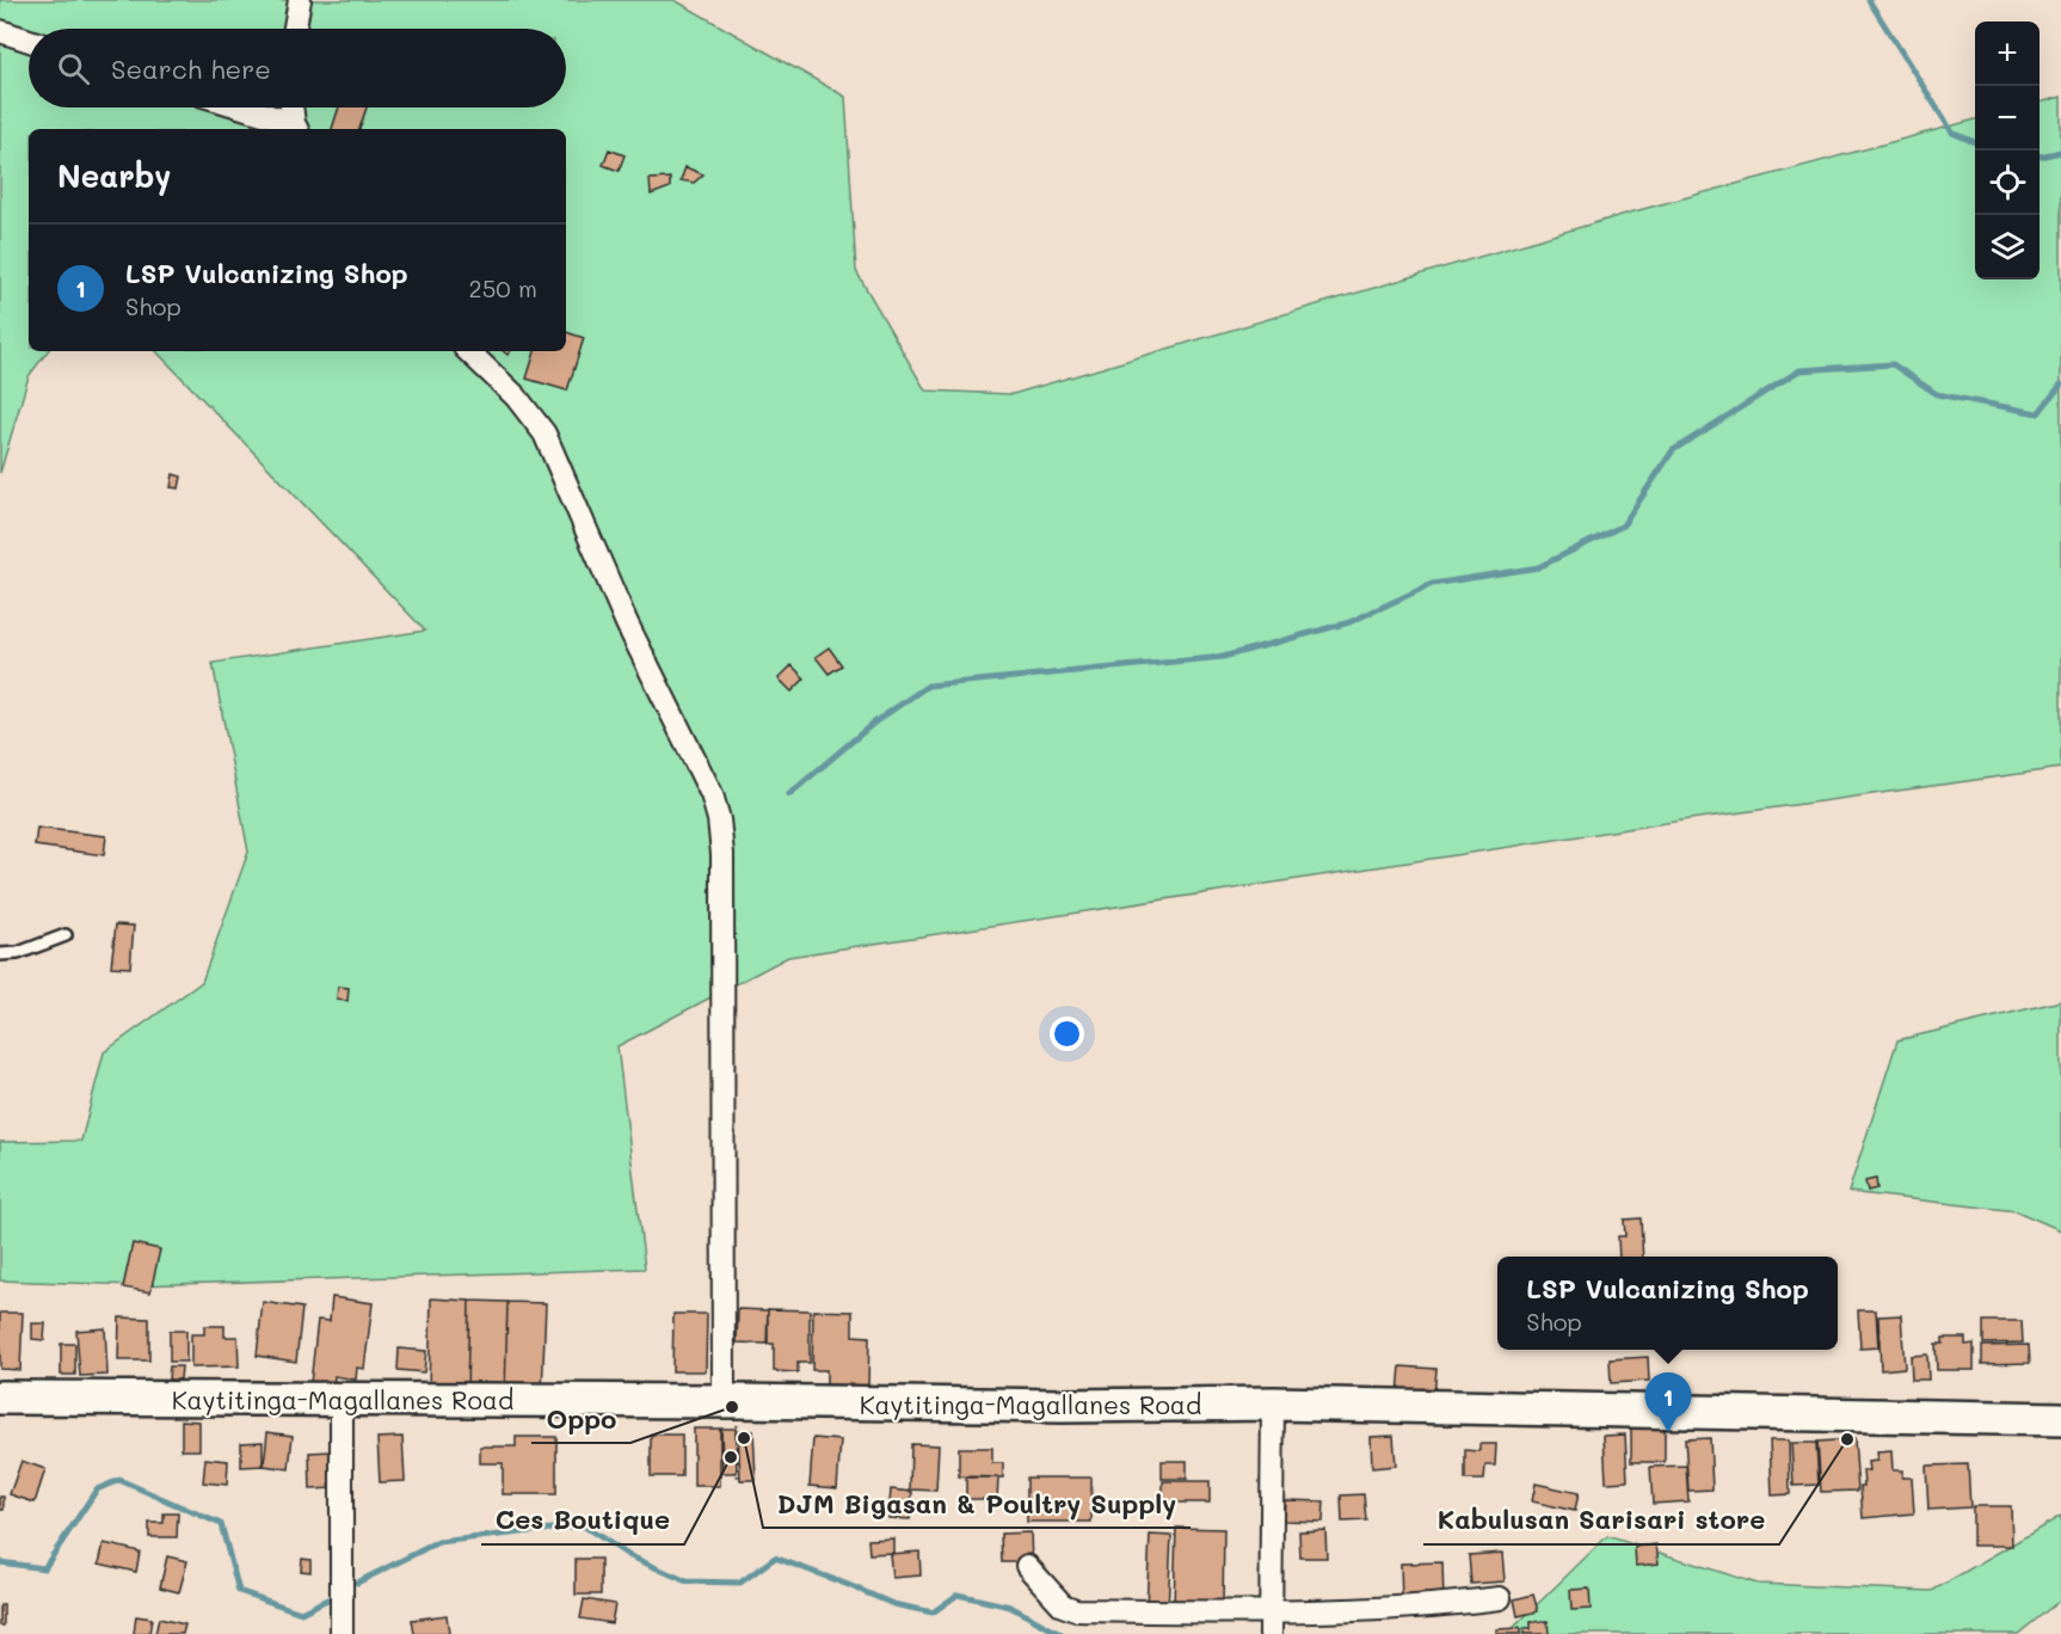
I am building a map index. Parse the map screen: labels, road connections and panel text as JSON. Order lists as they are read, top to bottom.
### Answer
{
  "streets": {
    "main road": ["Kaytitinga-Magallanes Road"]
  },
  "places": [
    "Oppo",
    "DJM Bigasan & Poultry Supply",
    "Kabulusan Sarisari store",
    "Ces Boutique"
  ],
  "page": {
    "map_buttons": ["+", "−"],
    "search": "Search here",
    "heading": "Nearby",
    "list": [
      {
        "mark": "1",
        "name": "LSP Vulcanizing Shop",
        "note": "Shop",
        "value": "250 m"
      }
    ],
    "popup": ["LSP Vulcanizing Shop", "Shop"],
    "pins": "1"
  }
}
